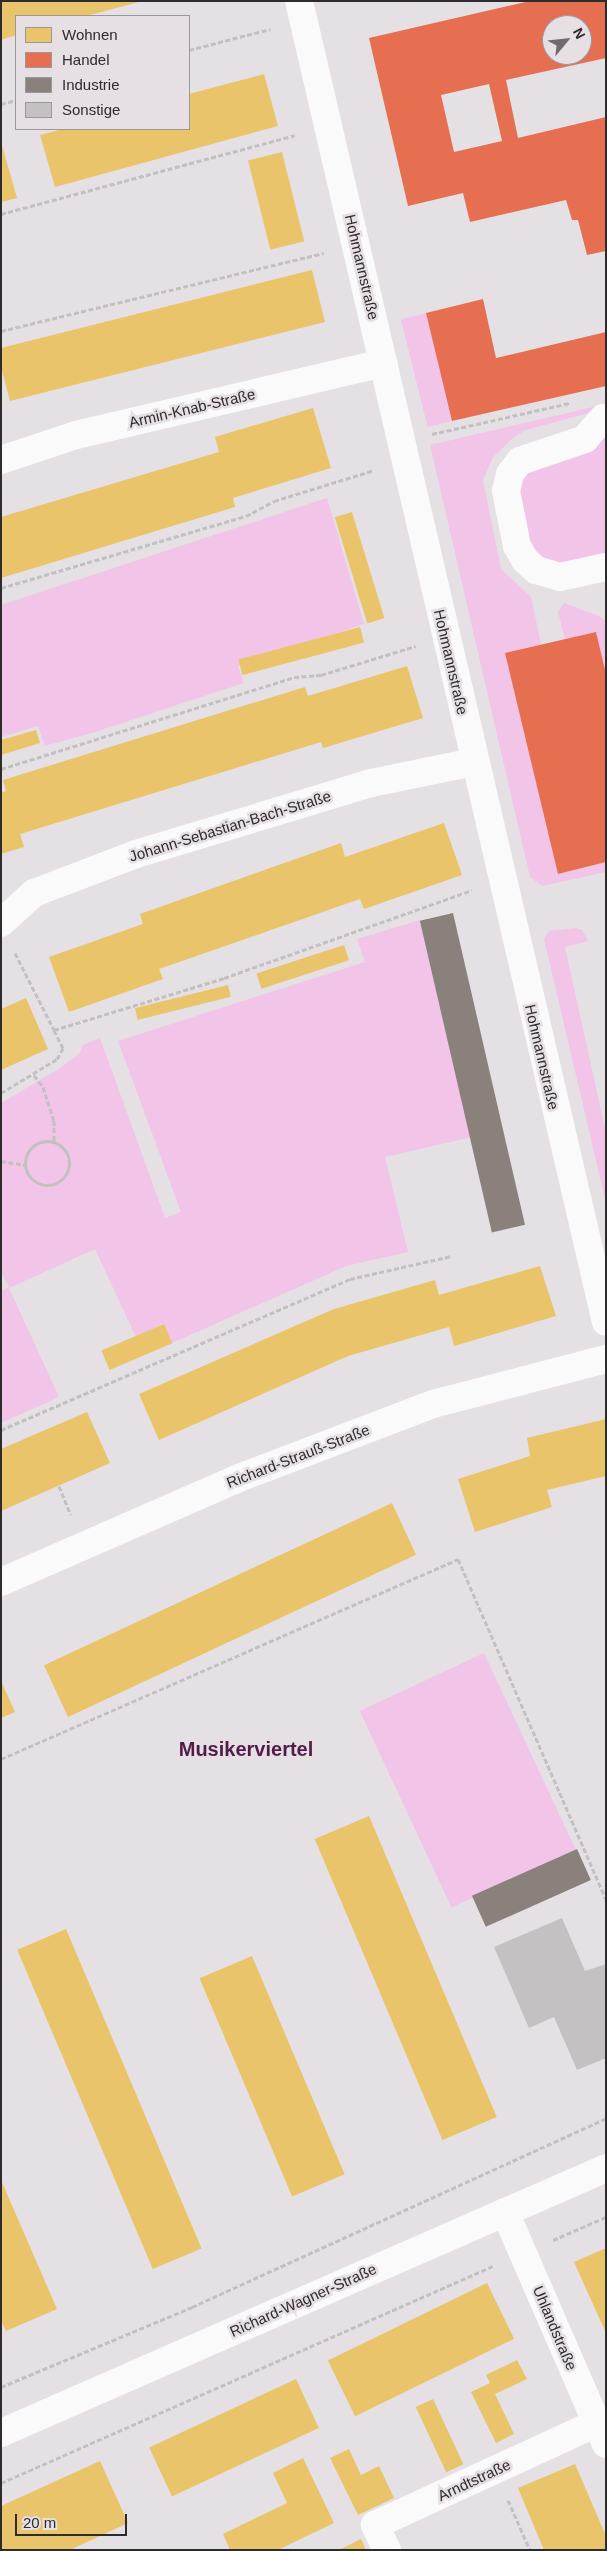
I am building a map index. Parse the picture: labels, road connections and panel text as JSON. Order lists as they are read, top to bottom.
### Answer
{
  "streets": {
    "street": [
      "Hohmannstraße",
      "Armin-Knab-Straße",
      "Johann-Sebastian-Bach-Straße",
      "Richard-Strauß-Straße",
      "Richard-Wagner-Straße",
      "Uhlandstraße",
      "Arndtstraße"
    ]
  },
  "crossings": [
    ["Hohmannstraße", "Armin-Knab-Straße"],
    ["Hohmannstraße", "Johann-Sebastian-Bach-Straße"],
    ["Richard-Wagner-Straße", "Uhlandstraße"],
    ["Uhlandstraße", "Arndtstraße"]
  ],
  "districts": ["Musikerviertel"],
  "legend": [
    "Wohnen",
    "Handel",
    "Industrie",
    "Sonstige"
  ],
  "scale_bar": "20 m",
  "north": "top right"
}
